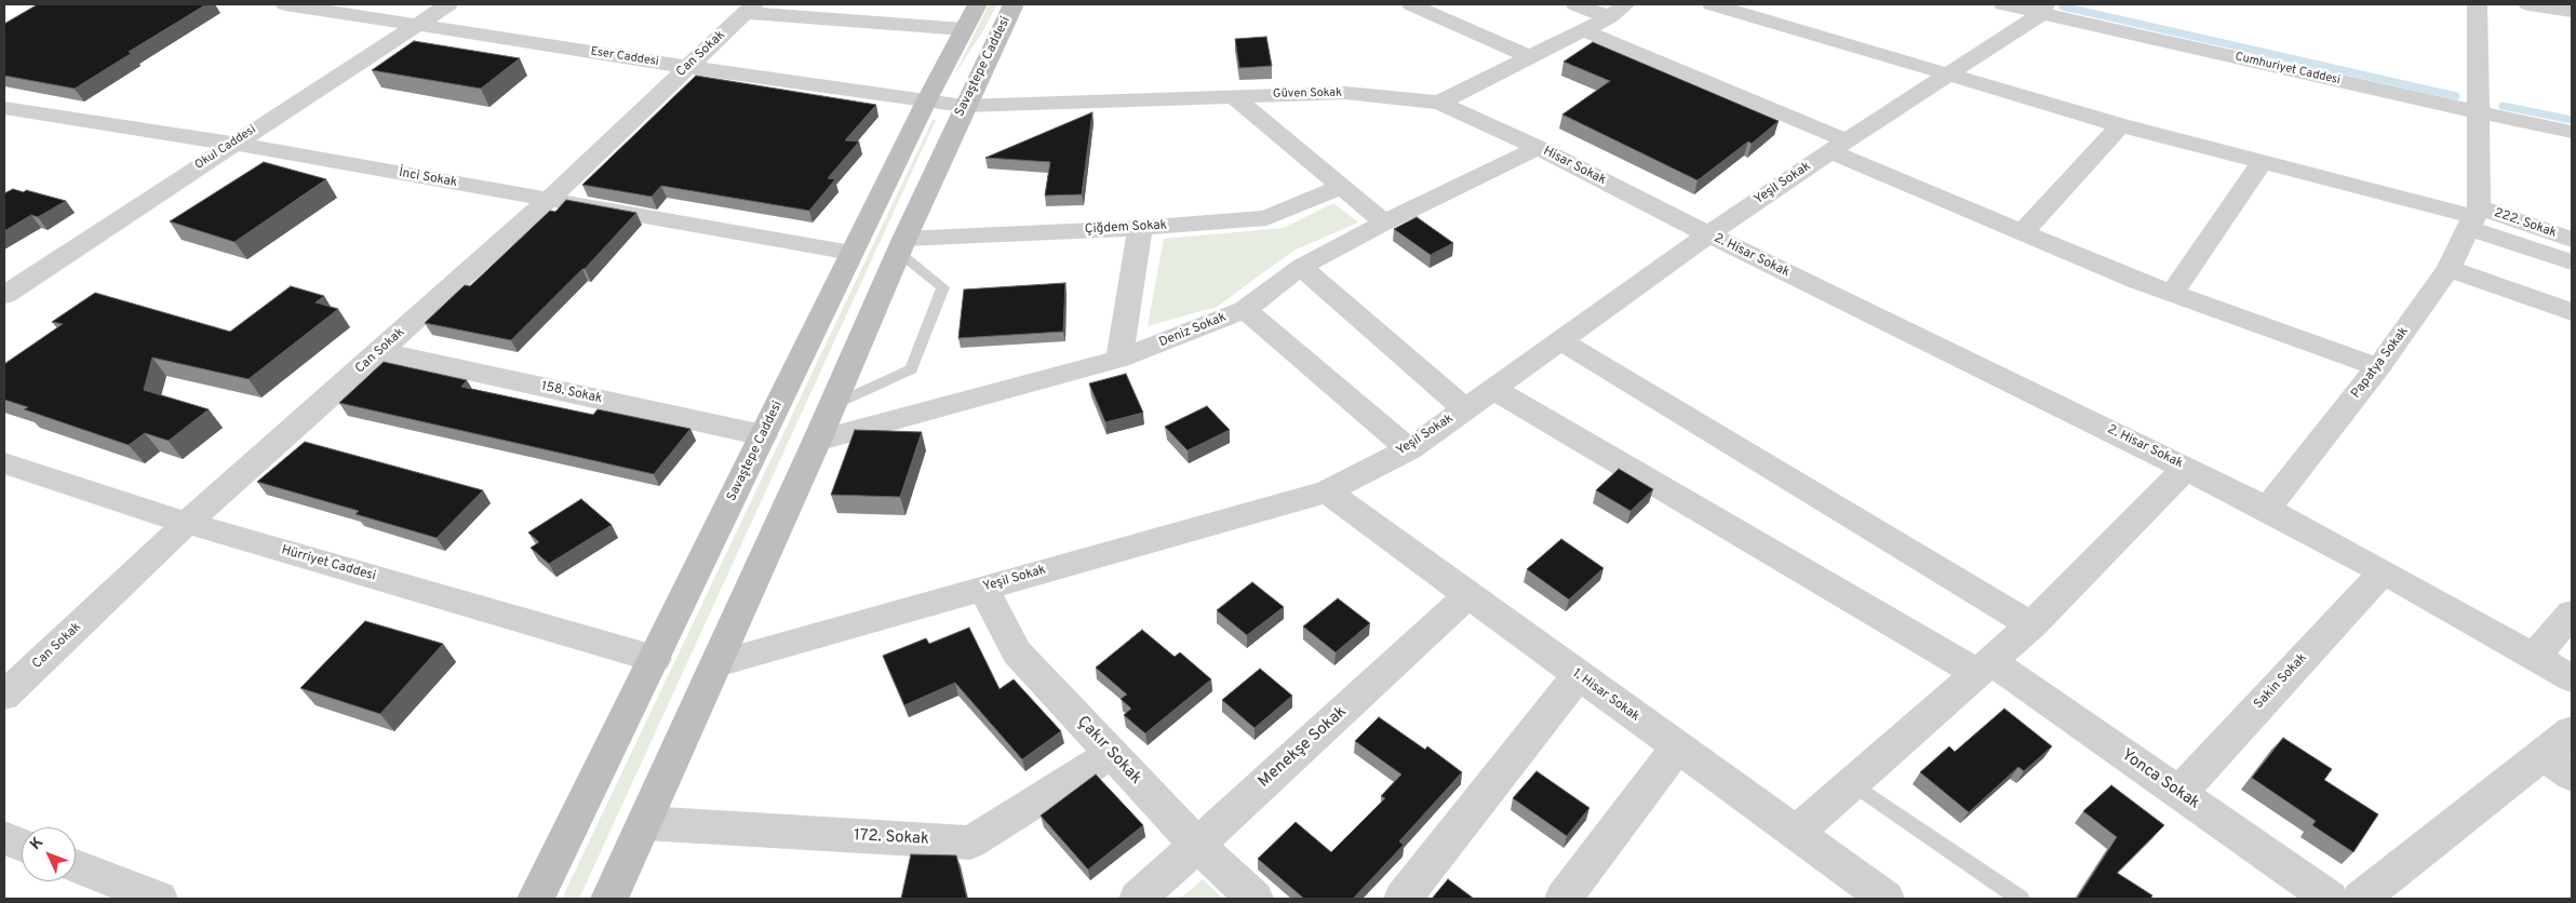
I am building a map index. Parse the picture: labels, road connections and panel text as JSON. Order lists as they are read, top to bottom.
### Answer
{
  "streets": {
    "main road": ["Savaştepe Caddesi"],
    "street": [
      "Can Sokak",
      "Eser Caddesi",
      "Cumhuriyet Caddesi",
      "Güven Sokak",
      "Okul Caddesi",
      "Hisar Sokak",
      "İnci Sokak",
      "Yeşil Sokak",
      "222. Sokak",
      "Çiğdem Sokak",
      "2. Hisar Sokak",
      "Deniz Sokak",
      "Papatya Sokak",
      "158. Sokak",
      "Hürriyet Caddesi",
      "Sakin Sokak",
      "1. Hisar Sokak",
      "Menekşe Sokak",
      "Çakır Sokak",
      "Yonca Sokak",
      "172. Sokak"
    ]
  },
  "crossings": [
    ["Can Sokak", "Eser Caddesi"],
    ["Can Sokak", "İnci Sokak"],
    ["Can Sokak", "158. Sokak"],
    ["Can Sokak", "Hürriyet Caddesi"],
    ["Eser Caddesi", "Savaştepe Caddesi"],
    ["Eser Caddesi", "Güven Sokak"],
    ["Eser Caddesi", "Okul Caddesi"],
    ["Savaştepe Caddesi", "Güven Sokak"],
    ["Savaştepe Caddesi", "İnci Sokak"],
    ["Savaştepe Caddesi", "Yeşil Sokak"],
    ["Savaştepe Caddesi", "Çiğdem Sokak"],
    ["Savaştepe Caddesi", "Deniz Sokak"],
    ["Savaştepe Caddesi", "158. Sokak"],
    ["Savaştepe Caddesi", "Hürriyet Caddesi"],
    ["Savaştepe Caddesi", "172. Sokak"],
    ["Cumhuriyet Caddesi", "Yeşil Sokak"],
    ["Güven Sokak", "Hisar Sokak"],
    ["Okul Caddesi", "İnci Sokak"],
    ["Hisar Sokak", "Yeşil Sokak"],
    ["Hisar Sokak", "2. Hisar Sokak"],
    ["Hisar Sokak", "Deniz Sokak"],
    ["Yeşil Sokak", "2. Hisar Sokak"],
    ["Yeşil Sokak", "1. Hisar Sokak"],
    ["Yeşil Sokak", "Çakır Sokak"],
    ["Yeşil Sokak", "Yonca Sokak"],
    ["222. Sokak", "Papatya Sokak"],
    ["2. Hisar Sokak", "Papatya Sokak"],
    ["2. Hisar Sokak", "Sakin Sokak"],
    ["Sakin Sokak", "Yonca Sokak"],
    ["1. Hisar Sokak", "Menekşe Sokak"],
    ["Menekşe Sokak", "Çakır Sokak"],
    ["Çakır Sokak", "172. Sokak"]
  ],
  "north": "top left"
}
